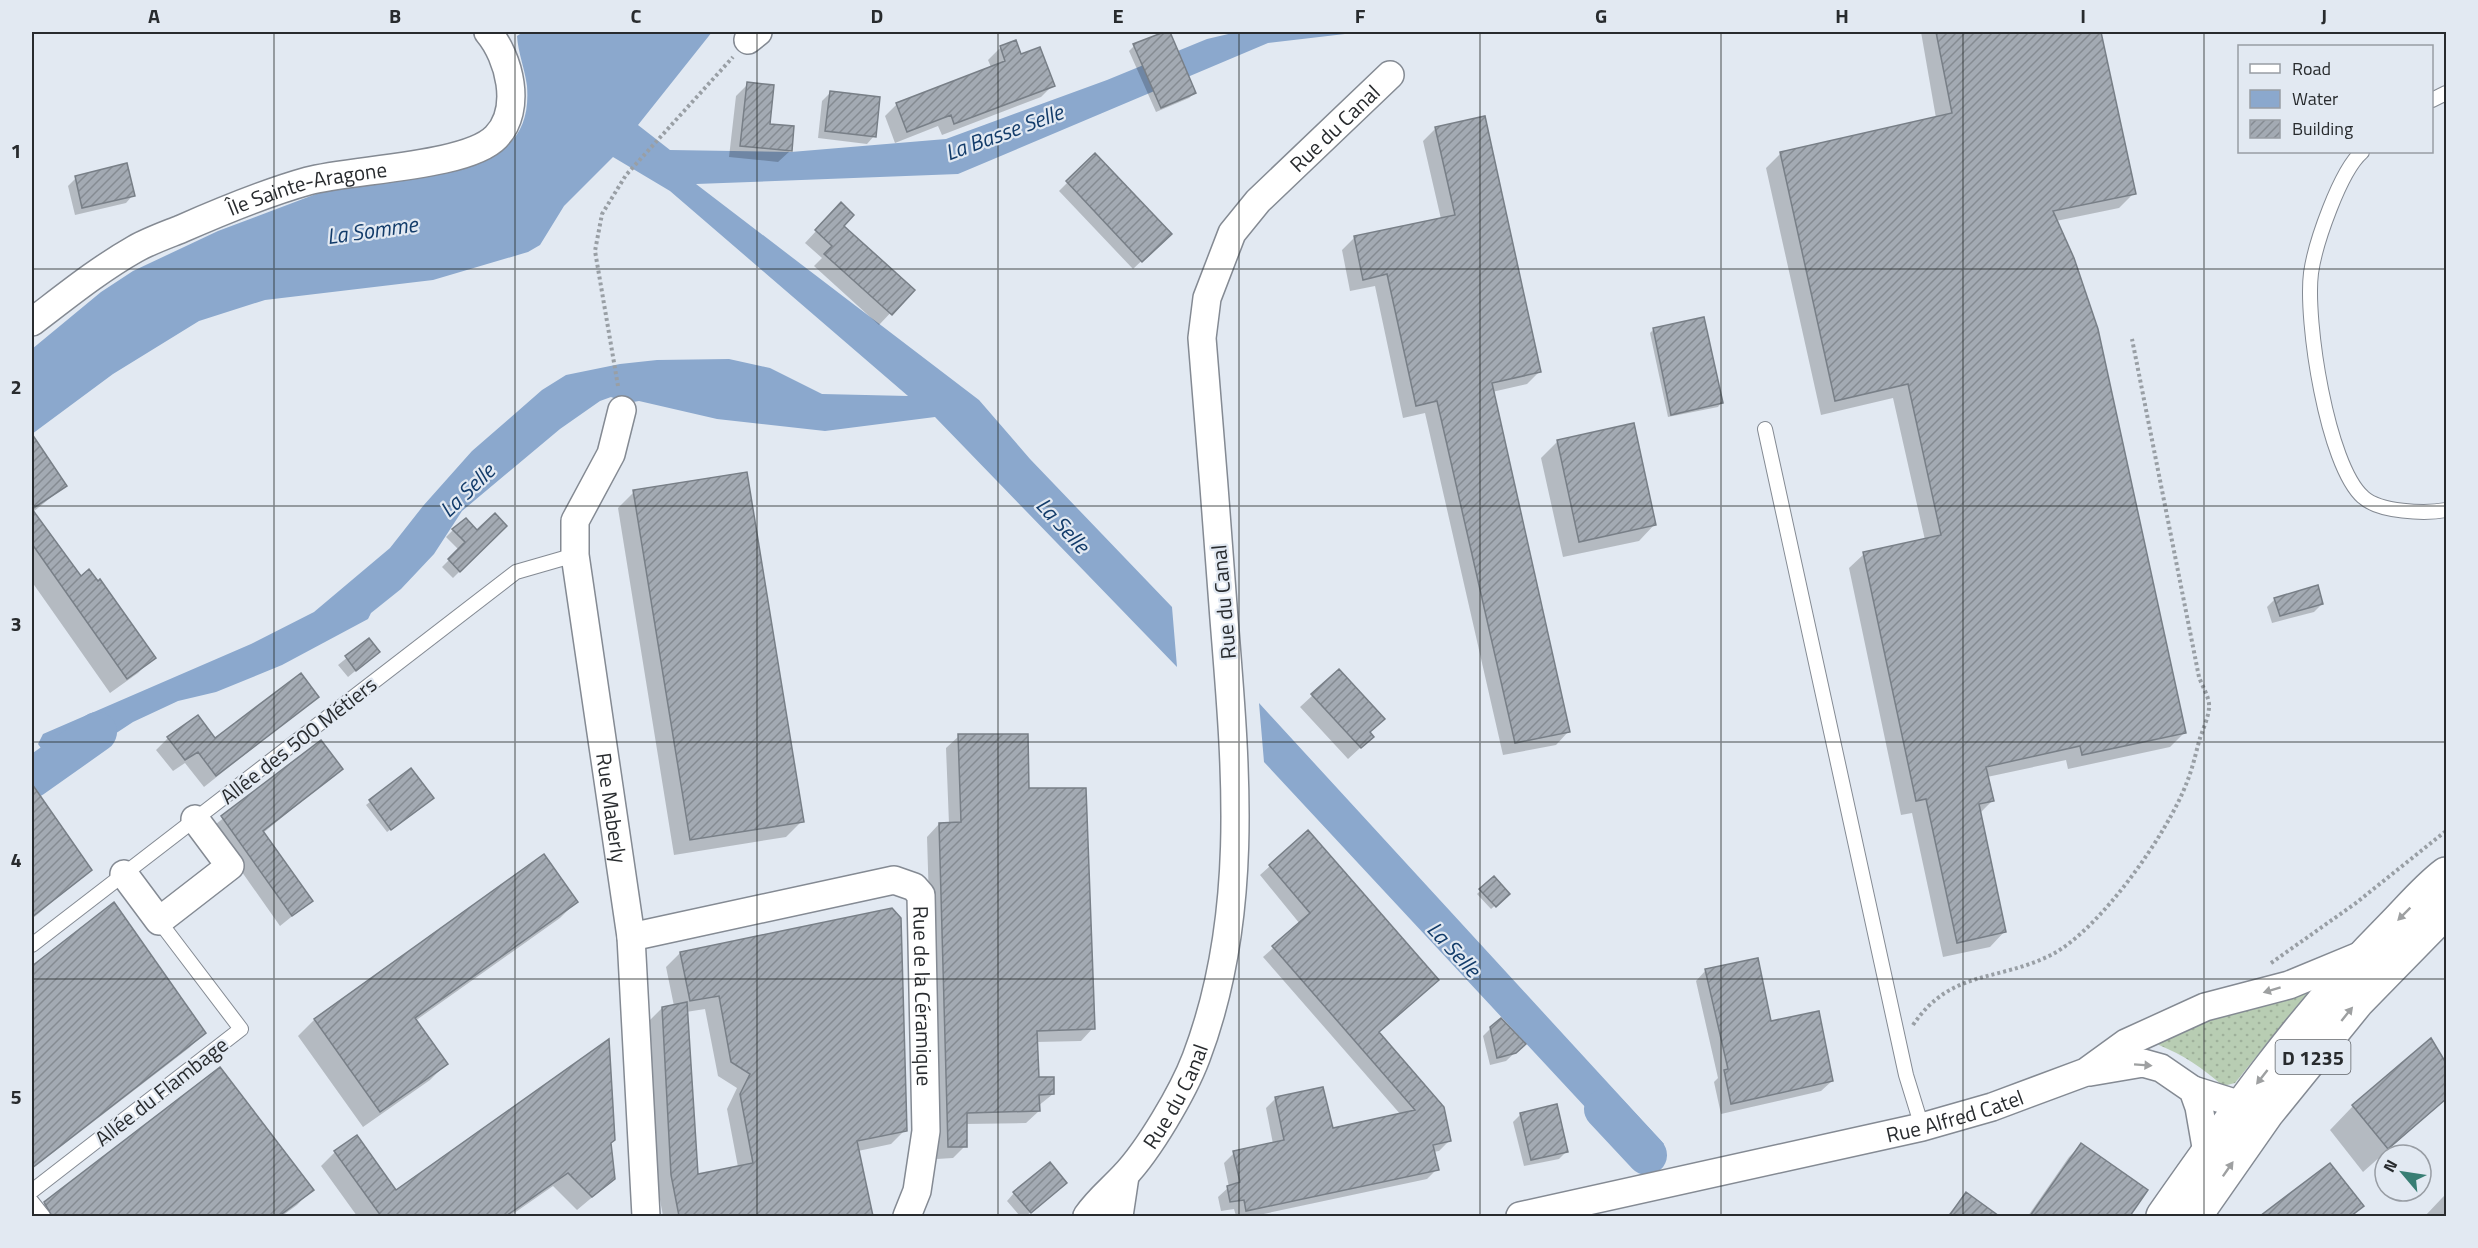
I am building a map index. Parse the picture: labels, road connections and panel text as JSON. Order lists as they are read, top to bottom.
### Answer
{
  "streets": {
    "main road": ["D 1235"],
    "street": [
      "Rue du Canal",
      "Île Sainte-Aragone",
      "Rue Maberly",
      "Rue de la Céramique",
      "Rue Alfred Catel"
    ],
    "lane": ["Allée des 500 Métiers", "Allée du Flambage"]
  },
  "crossings": [
    ["Allée des 500 Métiers", "Rue Maberly"],
    ["Rue Maberly", "Rue de la Céramique"],
    ["D 1235", "Rue Alfred Catel"]
  ],
  "water": ["La Basse Selle", "La Somme", "La Selle"],
  "legend": ["Road", "Water", "Building"],
  "north": "top left",
  "grid": {
    "columns": [
      "A",
      "B",
      "C",
      "D",
      "E",
      "F",
      "G",
      "H",
      "I",
      "J"
    ],
    "rows": [
      "1",
      "2",
      "3",
      "4",
      "5"
    ]
  }
}
